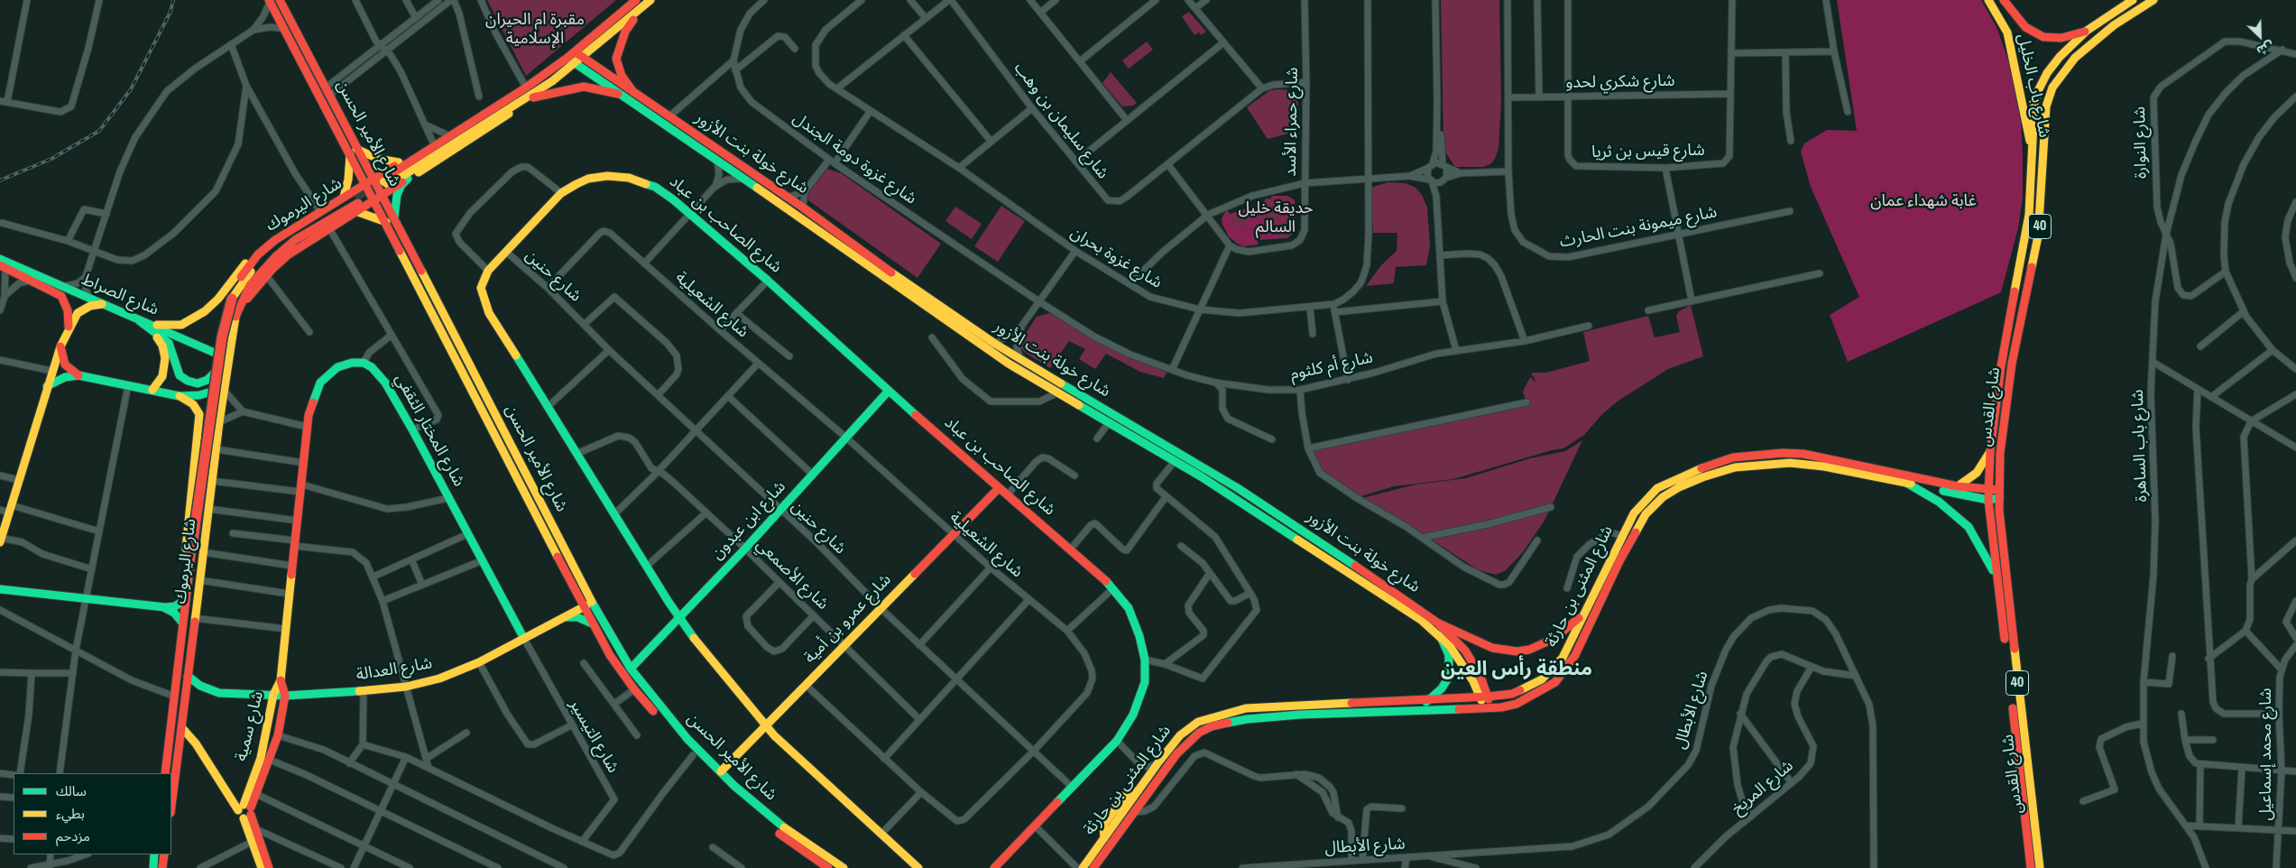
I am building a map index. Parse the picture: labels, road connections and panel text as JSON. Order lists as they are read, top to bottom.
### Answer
{
  "streets": {
    "main road": [
      "شارع باب الخليل",
      "شارع الأمير الحسن",
      "شارع خولة بنت الأزور",
      "شارع اليرموك",
      "شارع الصاحب بن عباد",
      "40",
      "شارع الصراط",
      "شارع القدس",
      "شارع المختار الثقفي",
      "شارع ابن عبدون",
      "شارع المثنى بن حارثة",
      "شارع عمرو بن أمية",
      "شارع العدالة",
      "شارع سمية"
    ],
    "street": [
      "شارع شكري لحدو",
      "شارع سليمان بن وهب",
      "شارع حمراء الأسد",
      "شارع النوارة",
      "شارع قيس بن ثريا",
      "شارع غزوة دومة الجندل",
      "شارع ميمونة بنت الحارث",
      "شارع غزوة بحران",
      "شارع حنين",
      "شارع الشعيلية",
      "شارع أم كلثوم",
      "شارع باب الساهرة",
      "شارع الأصمعي",
      "شارع الأبطال",
      "شارع التيسير",
      "شارع محمد إسماعيل",
      "شارع المريخ"
    ]
  },
  "crossings": [
    ["شارع شكري لحدو", "شارع قيس بن ثريا"],
    ["شارع شكري لحدو", "شارع ميمونة بنت الحارث"],
    ["شارع باب الخليل", "شارع القدس"],
    ["شارع سليمان بن وهب", "شارع حمراء الأسد"],
    ["شارع الأمير الحسن", "شارع اليرموك"],
    ["شارع الأمير الحسن", "شارع ابن عبدون"],
    ["شارع الأمير الحسن", "شارع عمرو بن أمية"],
    ["شارع الأمير الحسن", "شارع العدالة"],
    ["شارع النوارة", "شارع باب الساهرة"],
    ["شارع خولة بنت الأزور", "شارع المثنى بن حارثة"],
    ["شارع غزوة دومة الجندل", "شارع أم كلثوم"],
    ["شارع اليرموك", "شارع الصراط"],
    ["شارع اليرموك", "شارع العدالة"],
    ["شارع الصاحب بن عباد", "شارع حنين"],
    ["شارع الصاحب بن عباد", "شارع ابن عبدون"],
    ["شارع الصاحب بن عباد", "شارع الأصمعي"],
    ["شارع الصاحب بن عباد", "شارع عمرو بن أمية"],
    ["شارع حنين", "شارع الشعيلية"],
    ["شارع حنين", "شارع ابن عبدون"],
    ["شارع حنين", "شارع عمرو بن أمية"],
    ["شارع الشعيلية", "شارع ابن عبدون"],
    ["شارع الشعيلية", "شارع عمرو بن أمية"],
    ["شارع القدس", "شارع المثنى بن حارثة"],
    ["شارع المختار الثقفي", "شارع العدالة"],
    ["شارع المختار الثقفي", "شارع التيسير"],
    ["شارع ابن عبدون", "شارع الأصمعي"],
    ["شارع الأصمعي", "شارع عمرو بن أمية"],
    ["شارع العدالة", "شارع سمية"],
    ["شارع العدالة", "شارع التيسير"]
  ],
  "districts": ["منطقة رأس العين"],
  "parks": ["مقبرة ام الحيران الإسلامية", "غابة شهداء عمان", "حديقة خليل السالم"],
  "legend": ["سالك", "بطيء", "مزدحم"],
  "north": "bottom right"
}
